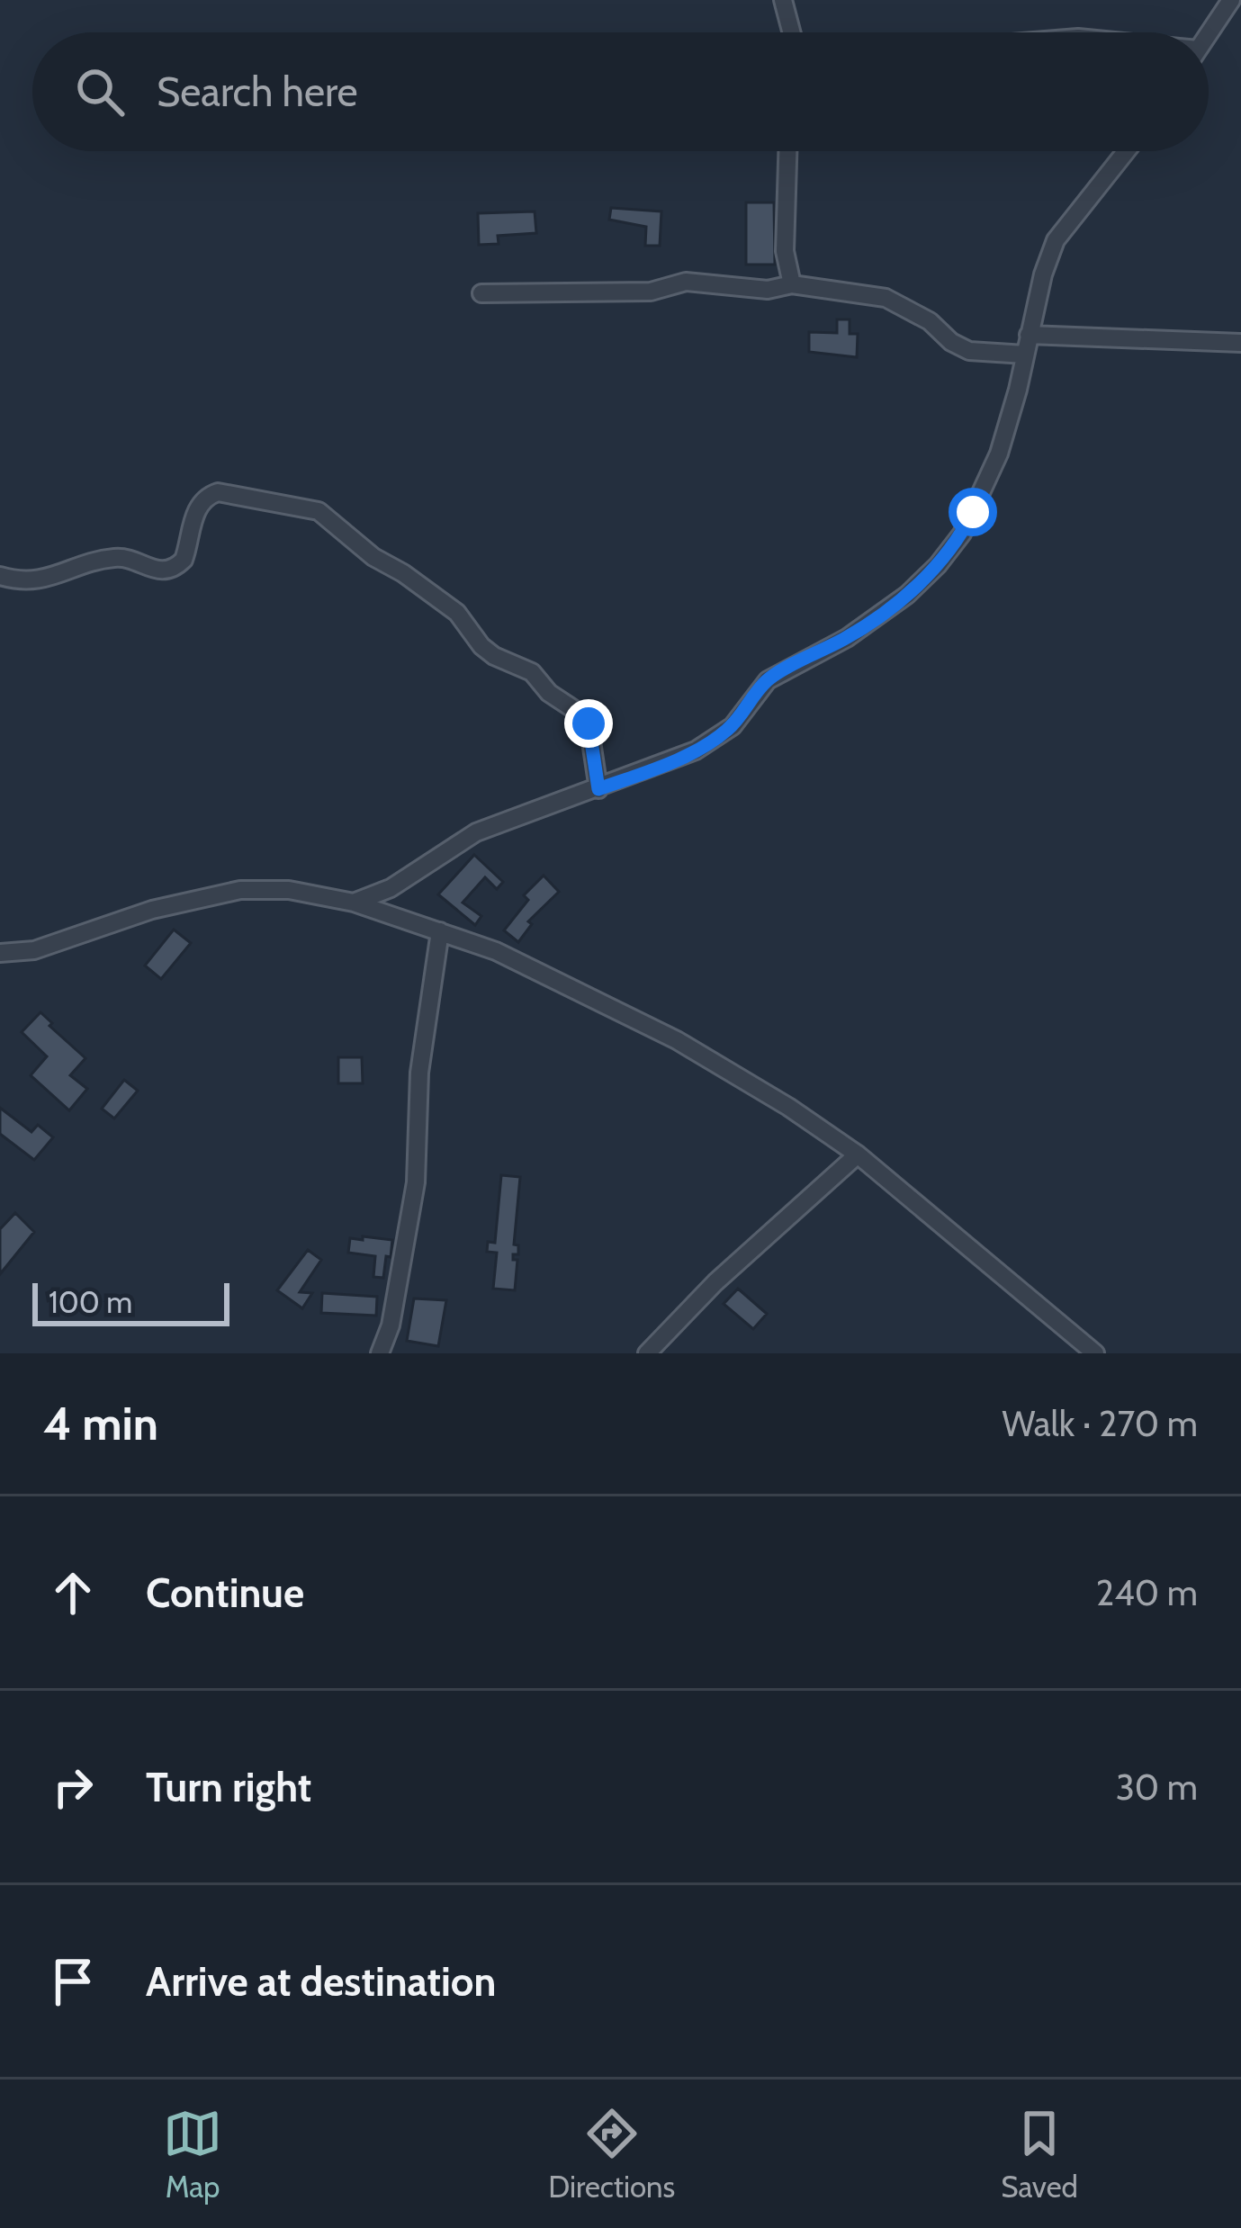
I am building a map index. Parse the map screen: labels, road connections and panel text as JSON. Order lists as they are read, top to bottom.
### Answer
{
  "scale_bar": "100 m",
  "page": {
    "search": "Search here",
    "scale": "100 m",
    "heading": ["4 min", "Walk · 270 m"],
    "list": [
      ["Continue", "240 m"],
      ["Turn right", "30 m"],
      "Arrive at destination"
    ],
    "nav": ["Map", "Directions", "Saved"]
  }
}
